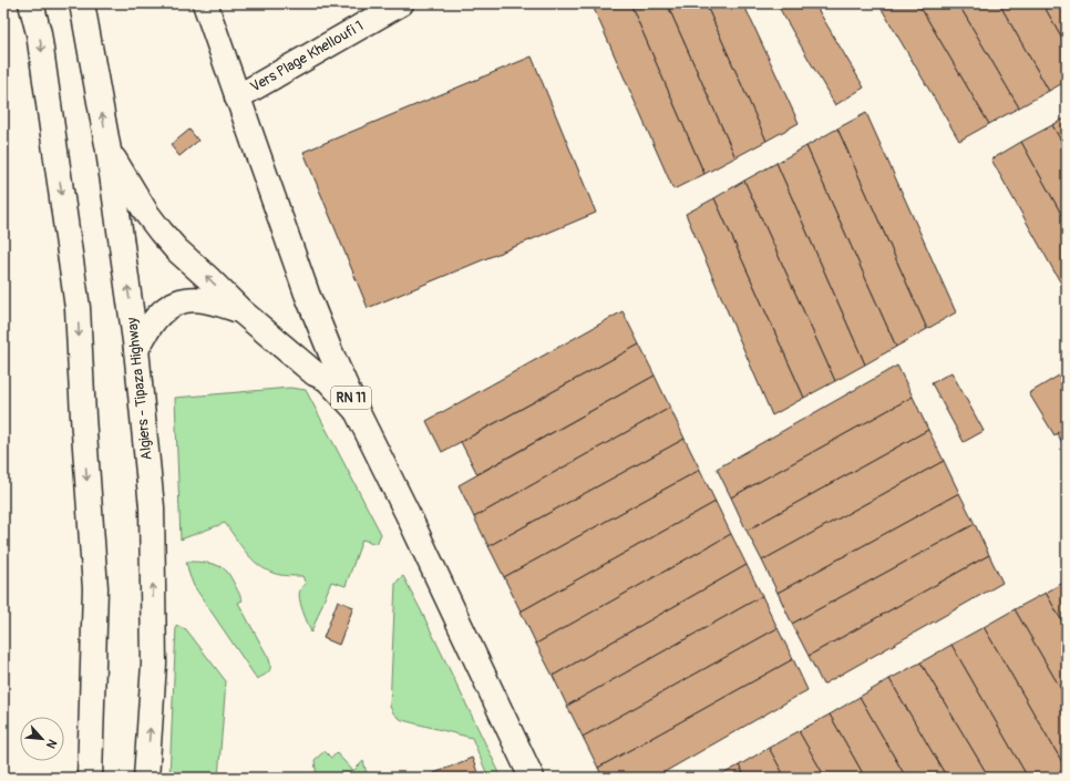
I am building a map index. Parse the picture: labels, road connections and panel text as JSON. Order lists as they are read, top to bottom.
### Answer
{
  "streets": {
    "main road": ["Vers Plage Khelloufi 1", "Algiers - Tipaza Highway", "RN 11"]
  },
  "crossings": [
    ["Vers Plage Khelloufi 1", "RN 11"]
  ],
  "north": "bottom right"
}
